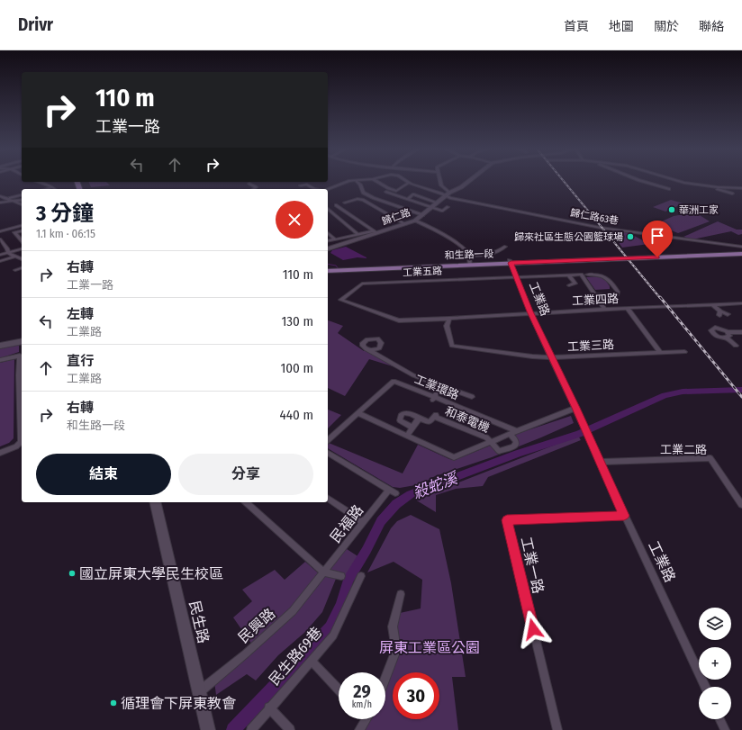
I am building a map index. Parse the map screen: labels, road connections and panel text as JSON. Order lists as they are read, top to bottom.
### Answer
{
  "streets": {
    "main road": ["和生路一段"],
    "street": [
      "歸仁路",
      "歸仁路63巷",
      "工業五路",
      "工業路",
      "工業四路",
      "工業三路",
      "工業環路",
      "和泰電機",
      "工業二路",
      "民福路",
      "工業一路",
      "民生路",
      "民興路",
      "民生路69巷"
    ]
  },
  "crossings": [
    ["歸仁路", "歸仁路63巷"],
    ["和生路一段", "工業路"],
    ["工業五路", "工業路"],
    ["工業五路", "工業四路"],
    ["工業五路", "工業三路"],
    ["工業路", "工業四路"],
    ["工業路", "工業三路"],
    ["工業路", "工業二路"],
    ["工業路", "工業一路"],
    ["工業四路", "工業三路"],
    ["民福路", "民興路"],
    ["民生路", "民興路"]
  ],
  "water": ["殺蛇溪"],
  "parks": ["屏東工業區公園"],
  "places": [
    "華洲工家",
    "歸來社區生態公園籃球場",
    "國立屏東大學民生校區",
    "循理會下屏東教會"
  ],
  "page": {
    "header": "Drivr",
    "nav": [
      "首頁",
      "地圖",
      "關於",
      "聯絡"
    ],
    "turn": ["110 m", "工業一路"],
    "heading": ["3 分鐘", "1.1 km · 06:15"],
    "list": [
      {
        "name": "右轉",
        "note": "工業一路",
        "value": "110 m"
      },
      {
        "name": "左轉",
        "note": "工業路",
        "value": "130 m"
      },
      {
        "name": "直行",
        "note": "工業路",
        "value": "100 m"
      },
      {
        "name": "右轉",
        "note": "和生路一段",
        "value": "440 m"
      }
    ],
    "buttons": ["結束", "分享"],
    "map_buttons": ["+", "−"],
    "speed": "29 km/h",
    "limit": "30"
  }
}
